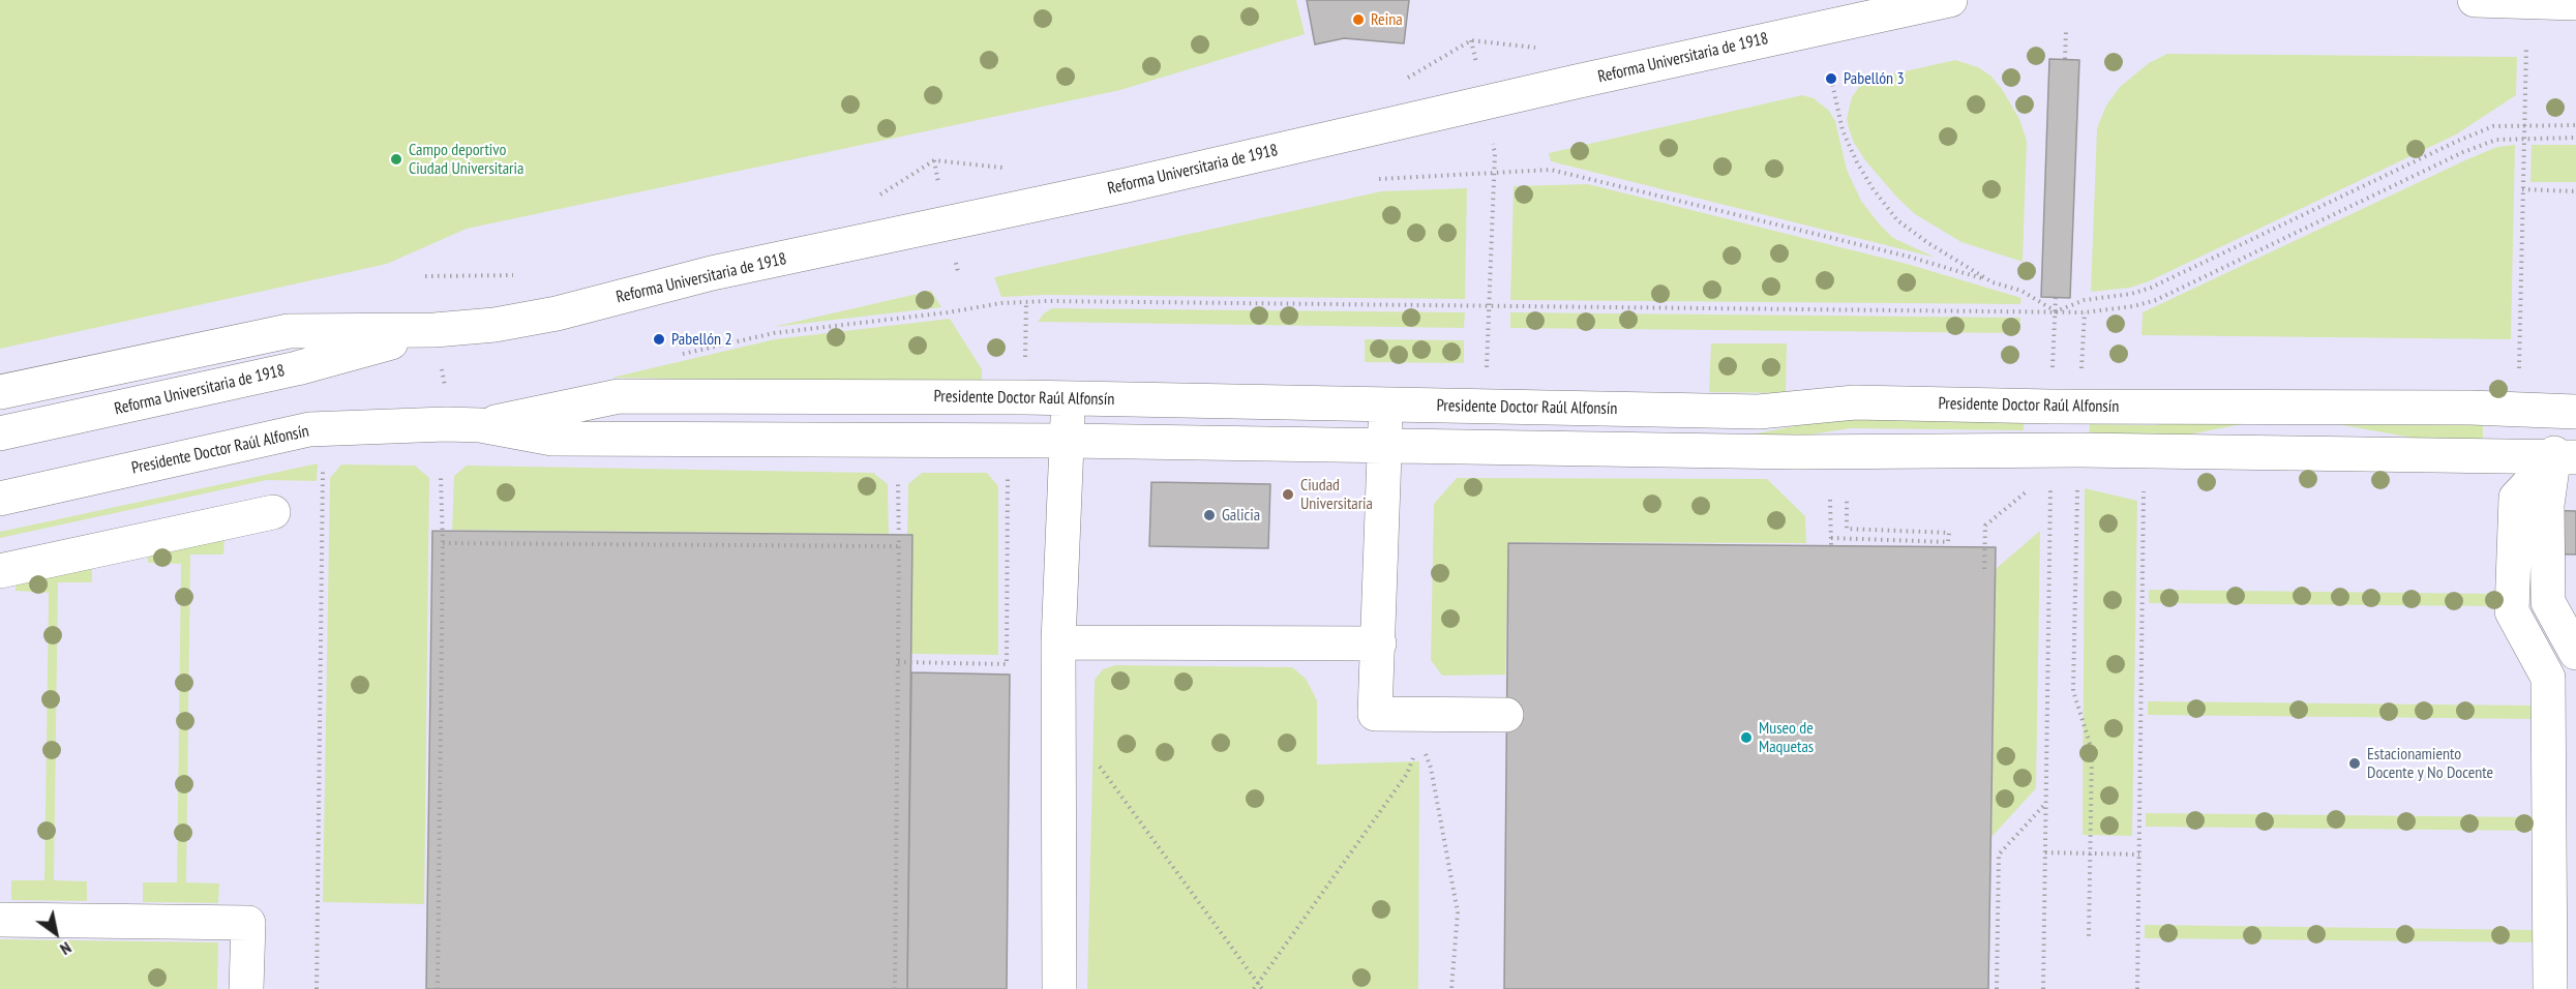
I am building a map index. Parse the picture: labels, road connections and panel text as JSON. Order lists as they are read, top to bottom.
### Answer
{
  "streets": {
    "lane": ["Reforma Universitaria de 1918", "Presidente Doctor Raúl Alfonsín"]
  },
  "places": [
    "Reina",
    "Pabellón 3",
    "Campo deportivo Ciudad Universitaria",
    "Pabellón 2",
    "Ciudad Universitaria",
    "Galicia",
    "Museo de Maquetas",
    "Estacionamiento Docente y No Docente"
  ],
  "north": "bottom right"
}
